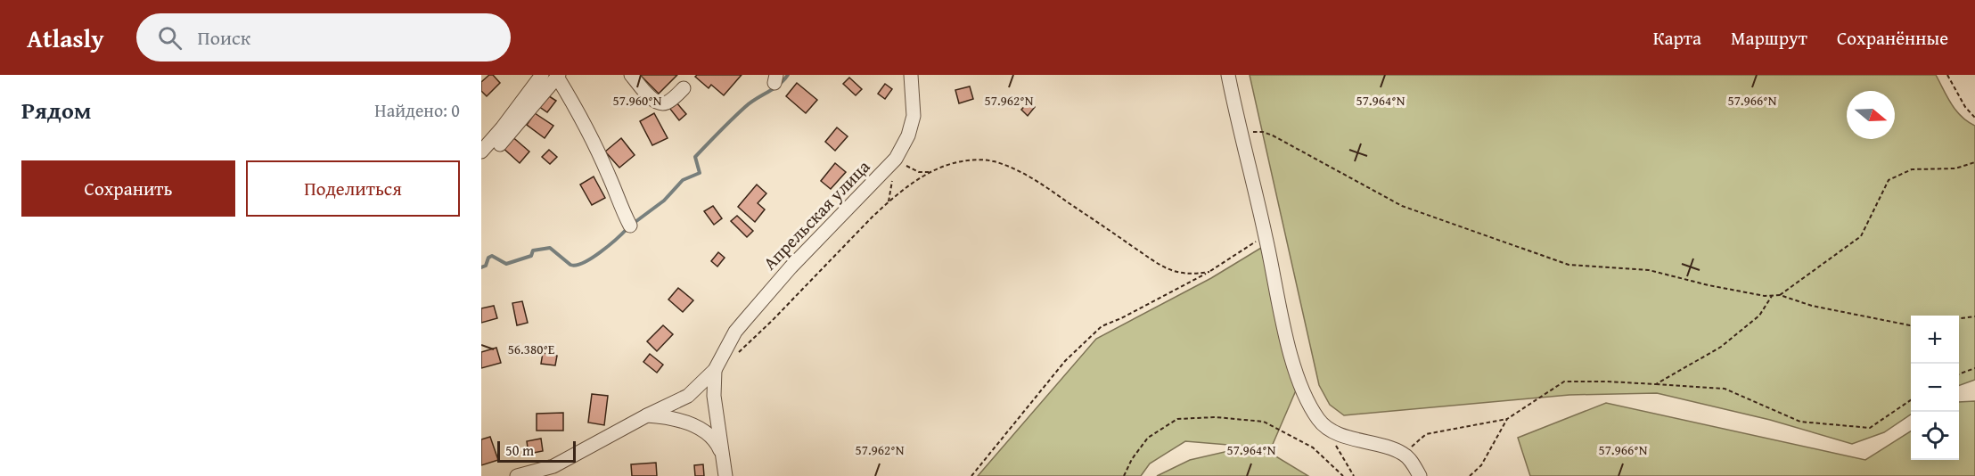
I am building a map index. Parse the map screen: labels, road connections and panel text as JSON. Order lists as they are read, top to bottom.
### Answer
{
  "streets": {
    "street": ["Апрельская улица"]
  },
  "scale_bar": "50 m",
  "north": "right",
  "page": {
    "header": "Atlasly",
    "search": "Поиск",
    "nav": ["Карта", "Маршрут", "Сохранённые"],
    "heading": ["Рядом", "Найдено: 0"],
    "buttons": ["Сохранить", "Поделиться"],
    "map_buttons": ["+", "−"],
    "scale": "50 m"
  },
  "coordinates": [
    "57.962°N",
    "57.964°N",
    "57.966°N",
    "57.960°N",
    "56.380°E"
  ]
}
